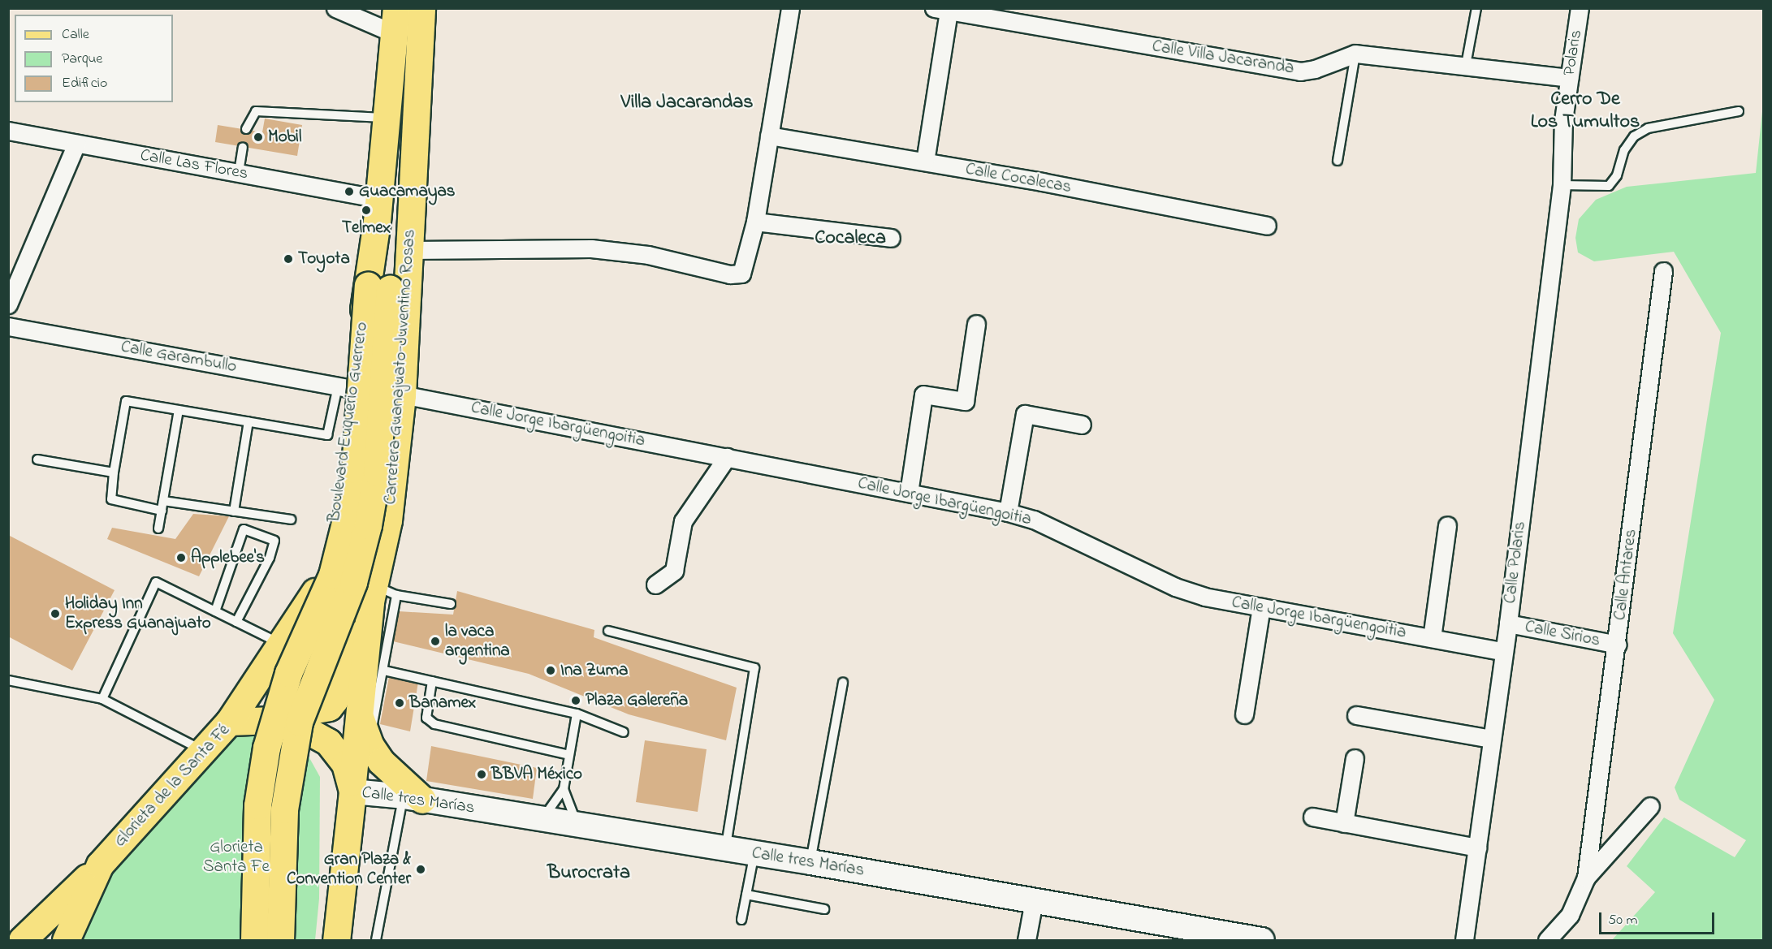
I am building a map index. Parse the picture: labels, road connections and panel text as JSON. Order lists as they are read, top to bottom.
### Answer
{
  "streets": {
    "main road": [
      "Carretera Guanajuato-Juventino Rosas",
      "Boulevard Euquerio Guerrero",
      "Glorieta de la Santa Fé",
      "Calle tres Marías"
    ],
    "street": [
      "Polaris",
      "Calle Villa Jacaranda",
      "Calle Las Flores",
      "Calle Cocalecas",
      "Calle Garambullo",
      "Calle Jorge Ibargüengoitia",
      "Calle Polaris",
      "Calle Antares",
      "Calle Sirios"
    ]
  },
  "crossings": [
    ["Polaris", "Calle Villa Jacaranda"],
    ["Polaris", "Calle Polaris"],
    ["Calle Las Flores", "Boulevard Euquerio Guerrero"],
    ["Calle Garambullo", "Boulevard Euquerio Guerrero"],
    ["Carretera Guanajuato-Juventino Rosas", "Boulevard Euquerio Guerrero"],
    ["Carretera Guanajuato-Juventino Rosas", "Calle Jorge Ibargüengoitia"],
    ["Carretera Guanajuato-Juventino Rosas", "Glorieta de la Santa Fé"],
    ["Carretera Guanajuato-Juventino Rosas", "Calle tres Marías"],
    ["Boulevard Euquerio Guerrero", "Glorieta de la Santa Fé"],
    ["Calle Jorge Ibargüengoitia", "Calle Polaris"],
    ["Calle Polaris", "Calle Sirios"],
    ["Calle Antares", "Calle Sirios"],
    ["Glorieta de la Santa Fé", "Calle tres Marías"]
  ],
  "districts": [
    "Cerro De Los Tumultos",
    "Villa Jacarandas",
    "Cocaleca",
    "Burocrata"
  ],
  "parks": ["Glorieta Santa Fe"],
  "places": [
    "Mobil",
    "Guacamayas",
    "Telmex",
    "Toyota",
    "Applebee's",
    "Holiday Inn Express Guanajuato",
    "la vaca argentina",
    "Ina Zuma",
    "Plaza Galereña",
    "Banamex",
    "BBVA México",
    "Gran Plaza & Convention Center"
  ],
  "legend": ["Calle", "Parque", "Edificio"],
  "scale_bar": "50 m"
}
